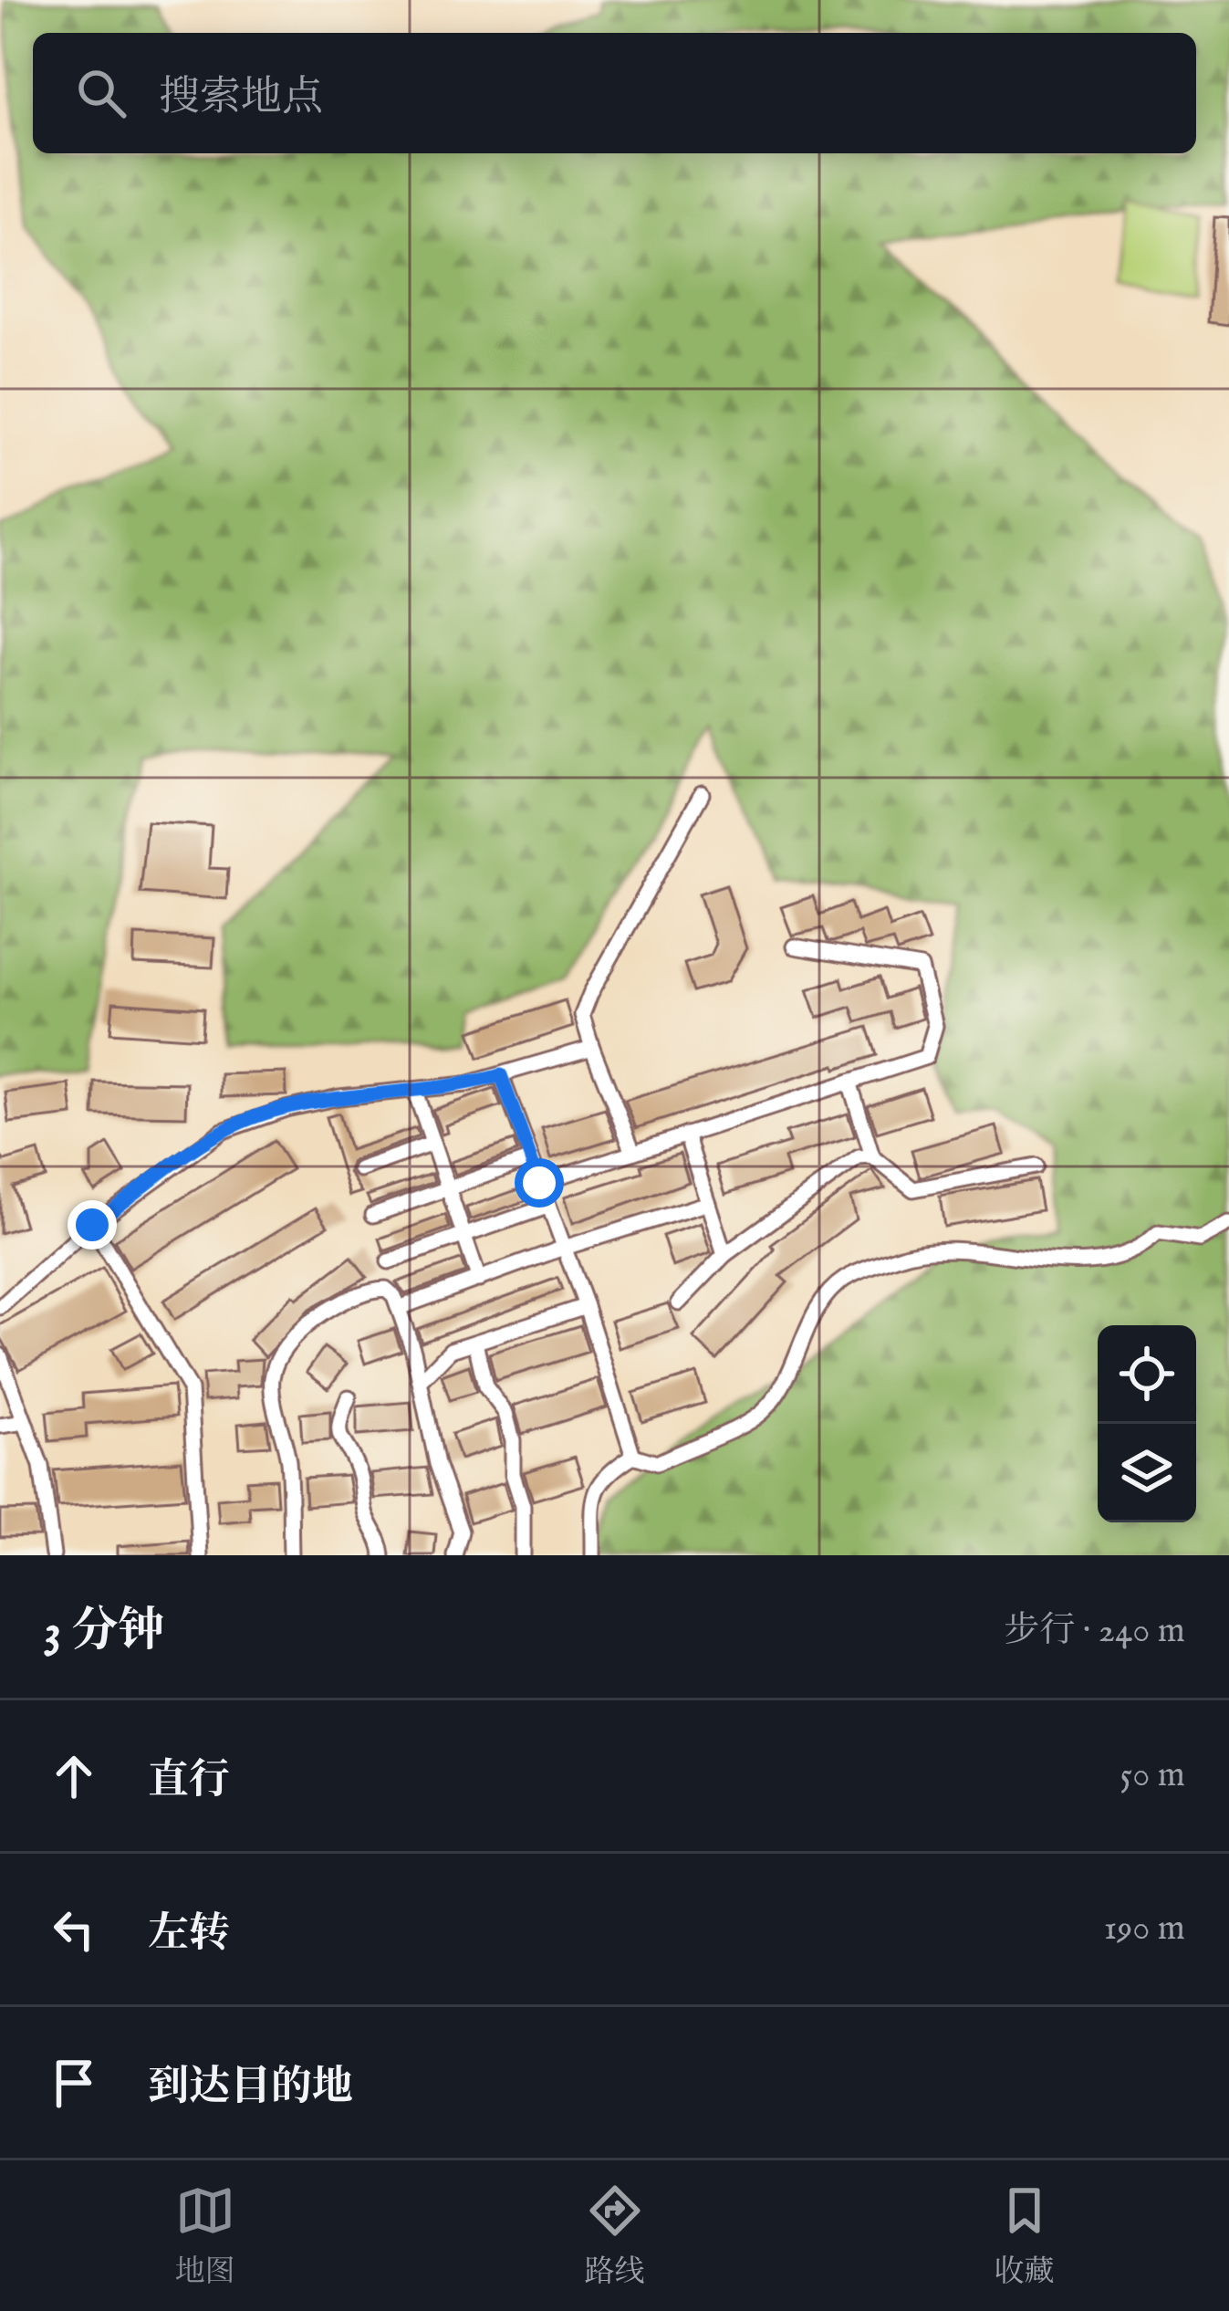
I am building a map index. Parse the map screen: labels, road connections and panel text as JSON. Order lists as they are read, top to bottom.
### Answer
{
  "page": {
    "search": "搜索地点",
    "heading": ["3 分钟", "步行 · 240 m"],
    "list": [
      ["直行", "50 m"],
      ["左转", "190 m"],
      "到达目的地"
    ],
    "nav": ["地图", "路线", "收藏"]
  }
}
